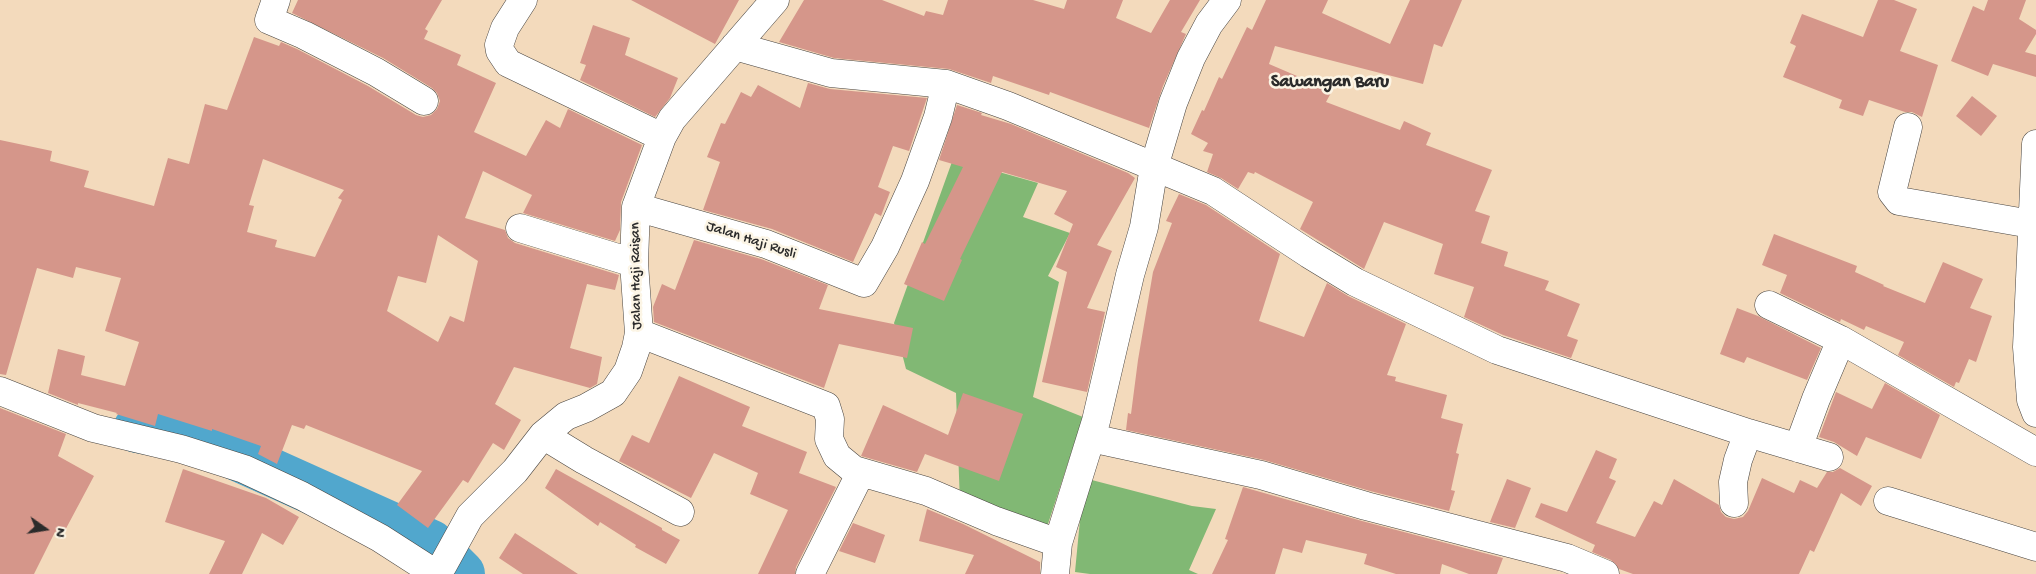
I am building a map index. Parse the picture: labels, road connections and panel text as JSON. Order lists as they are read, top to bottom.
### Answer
{
  "streets": {
    "street": ["Jalan Haji Rusli", "Jalan Haji Raisan"]
  },
  "crossings": [
    ["Jalan Haji Rusli", "Jalan Haji Raisan"]
  ],
  "districts": ["Sawangan Baru"],
  "north": "right"
}
